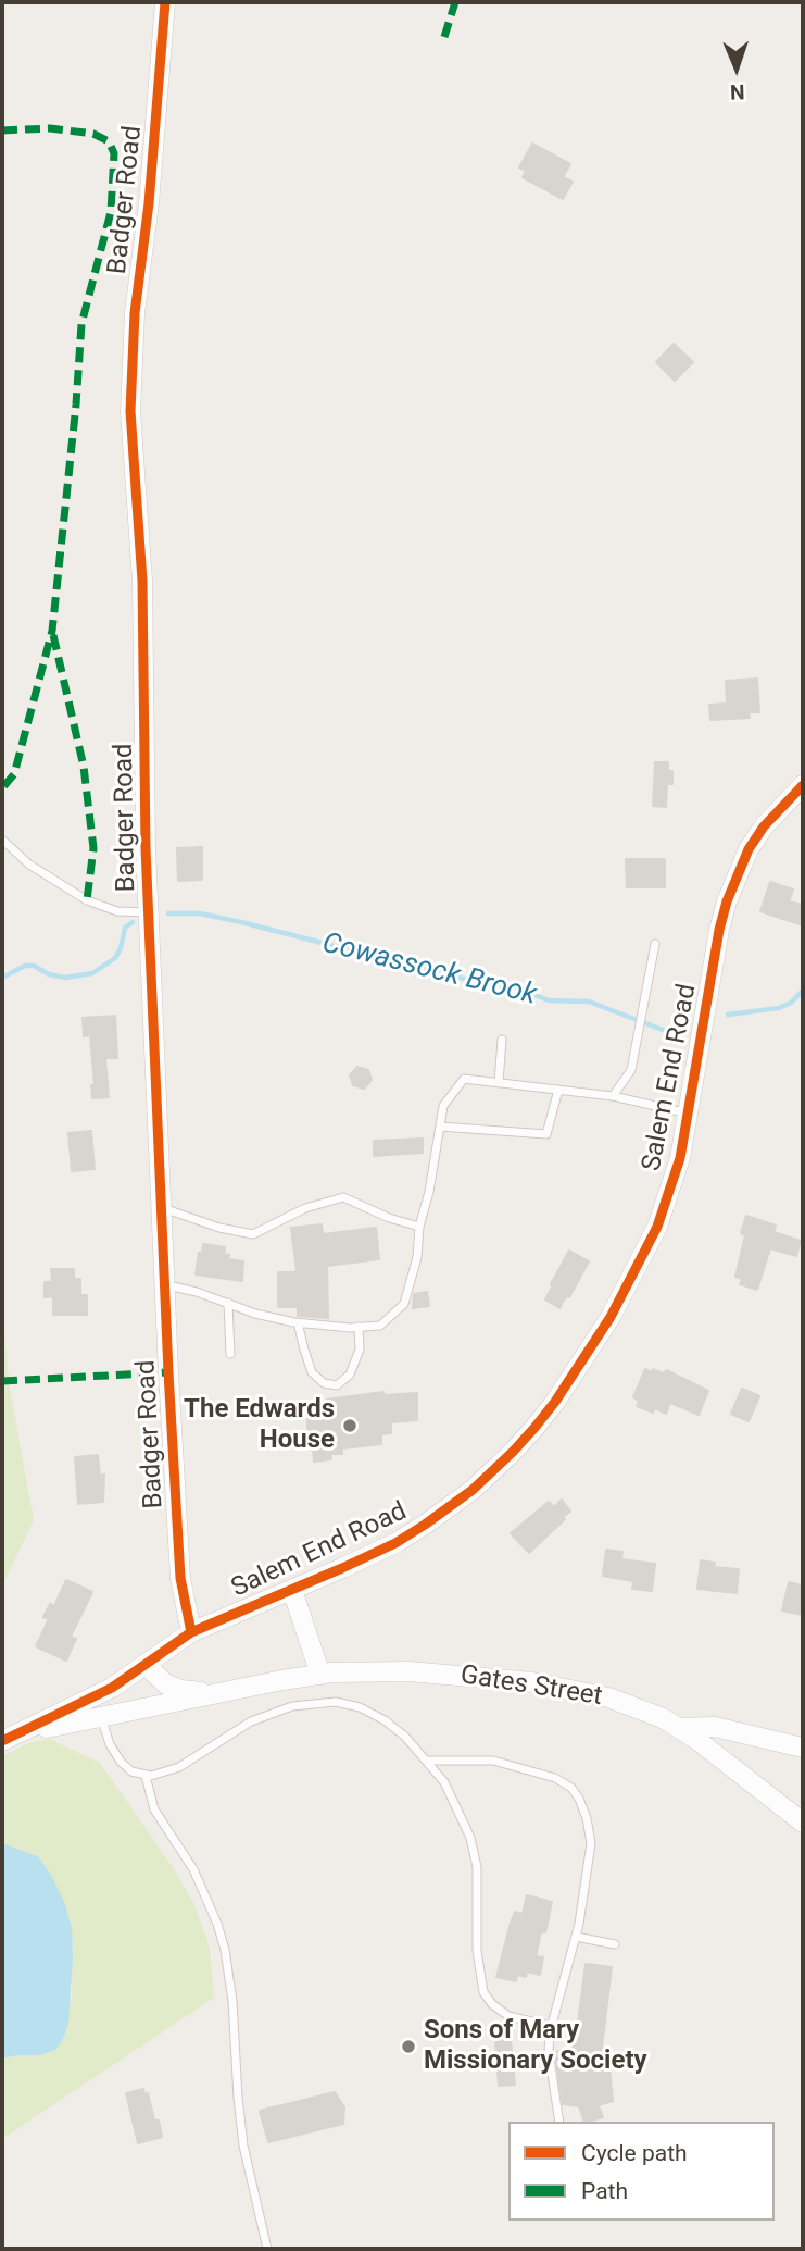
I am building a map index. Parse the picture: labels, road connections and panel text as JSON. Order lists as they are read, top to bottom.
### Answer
{
  "streets": {
    "street": ["Badger Road", "Salem End Road", "Gates Street"]
  },
  "crossings": [
    ["Badger Road", "Salem End Road"],
    ["Salem End Road", "Gates Street"]
  ],
  "water": ["Cowassock Brook"],
  "places": ["The Edwards House", "Sons of Mary Missionary Society"],
  "legend": ["Cycle path", "Path"],
  "north": "bottom"
}
